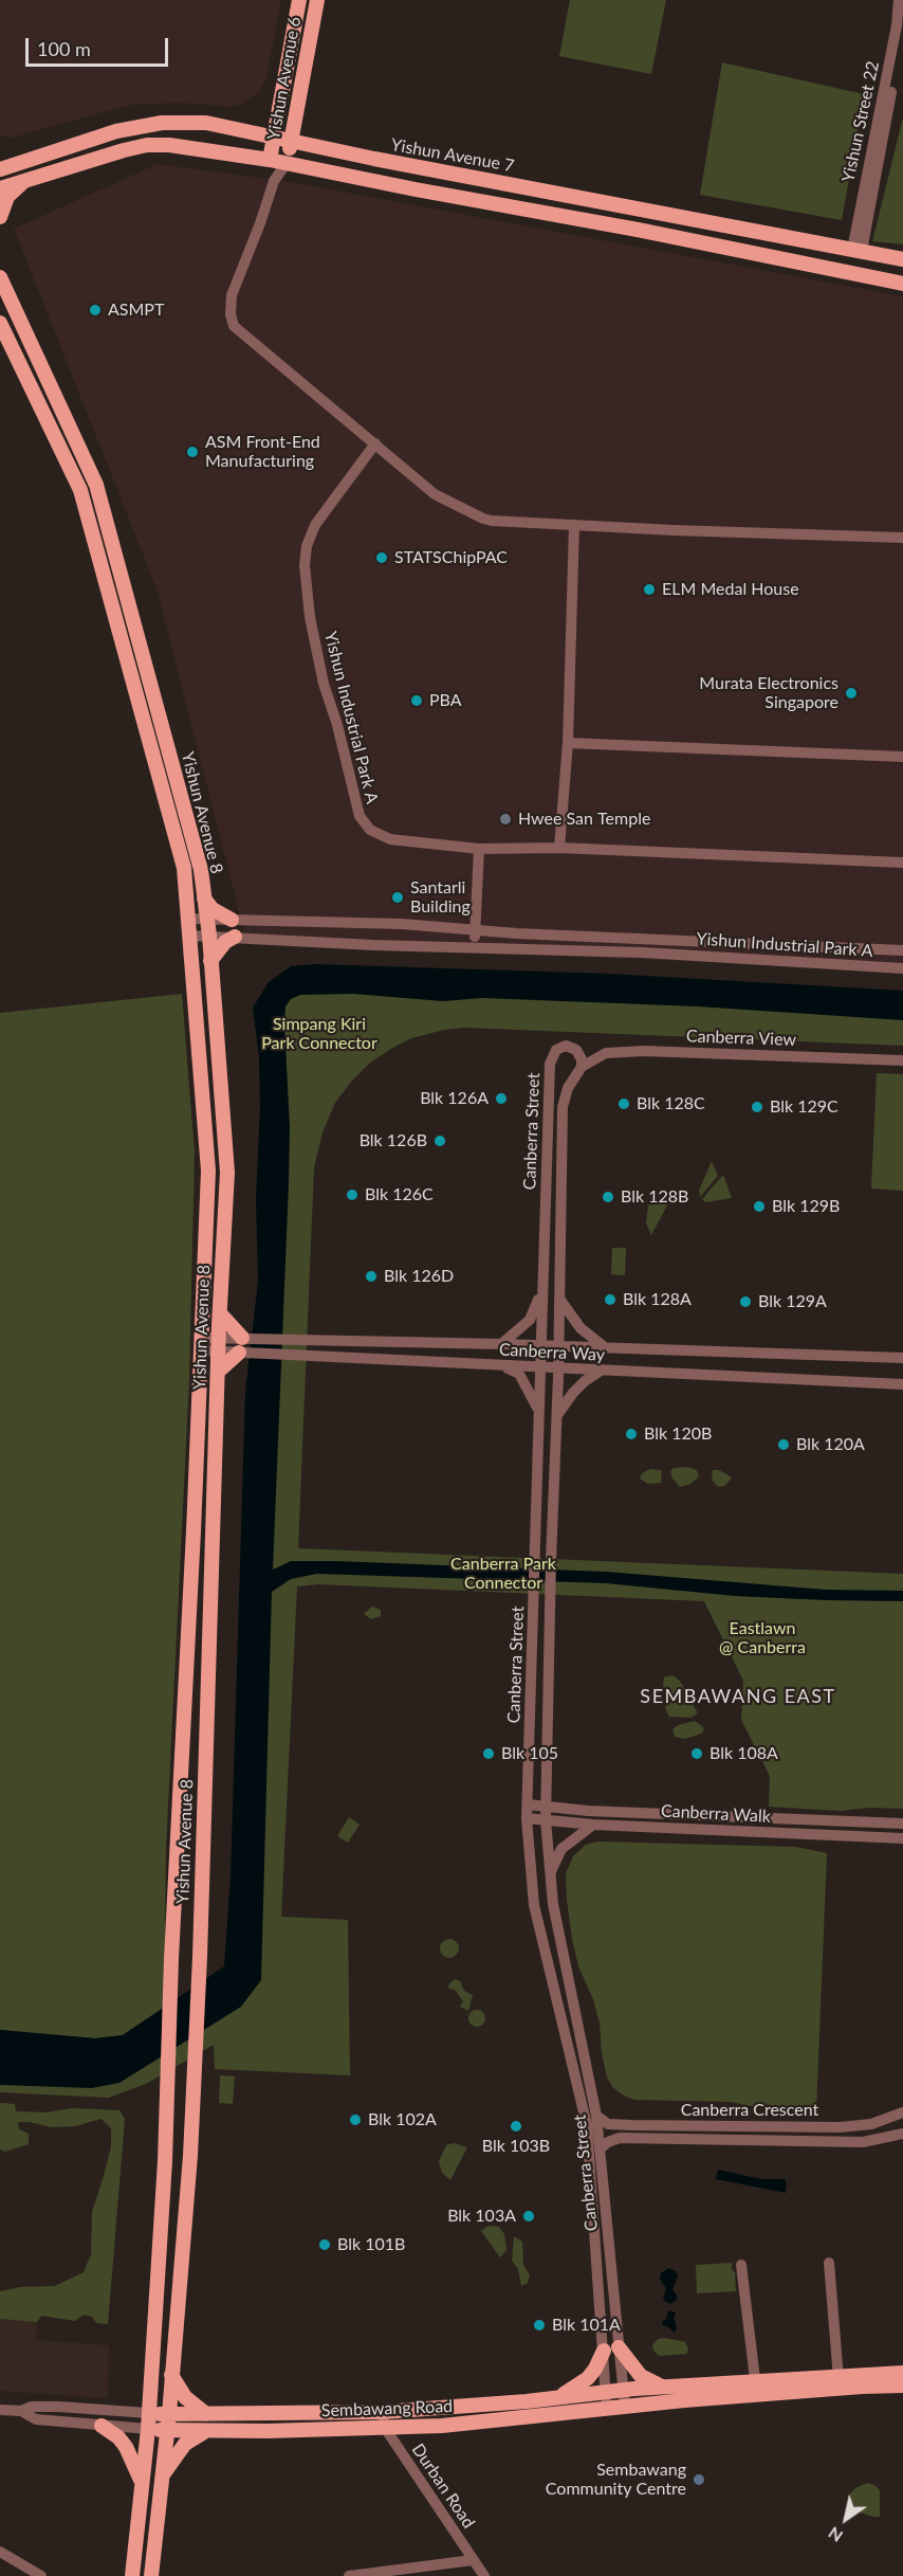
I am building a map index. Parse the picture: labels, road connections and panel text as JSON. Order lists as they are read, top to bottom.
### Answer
{
  "streets": {
    "main road": [
      "Yishun Avenue 6",
      "Yishun Avenue 7",
      "Yishun Avenue 8",
      "Sembawang Road"
    ],
    "street": [
      "Yishun Street 22",
      "Yishun Industrial Park A",
      "Canberra View",
      "Canberra Street",
      "Canberra Way",
      "Canberra Walk",
      "Canberra Crescent",
      "Durban Road"
    ]
  },
  "crossings": [
    ["Yishun Avenue 6", "Yishun Avenue 7"],
    ["Yishun Street 22", "Yishun Avenue 7"],
    ["Yishun Industrial Park A", "Yishun Avenue 8"],
    ["Yishun Avenue 8", "Canberra Way"],
    ["Yishun Avenue 8", "Sembawang Road"],
    ["Canberra View", "Canberra Street"],
    ["Canberra Street", "Canberra Way"],
    ["Canberra Street", "Canberra Walk"],
    ["Canberra Street", "Canberra Crescent"],
    ["Canberra Street", "Sembawang Road"],
    ["Sembawang Road", "Durban Road"]
  ],
  "districts": ["SEMBAWANG EAST"],
  "parks": ["Simpang Kiri Park Connector", "Canberra Park Connector", "Eastlawn @ Canberra"],
  "places": [
    "ASMPT",
    "ASM Front-End Manufacturing",
    "STATSChipPAC",
    "ELM Medal House",
    "Murata Electronics Singapore",
    "PBA",
    "Hwee San Temple",
    "Santarli Building",
    "Blk 126A",
    "Blk 128C",
    "Blk 129C",
    "Blk 126B",
    "Blk 126C",
    "Blk 128B",
    "Blk 129B",
    "Blk 126D",
    "Blk 128A",
    "Blk 129A",
    "Blk 120B",
    "Blk 120A",
    "Blk 105",
    "Blk 108A",
    "Blk 102A",
    "Blk 103B",
    "Blk 103A",
    "Blk 101B",
    "Blk 101A",
    "Sembawang Community Centre"
  ],
  "scale_bar": "100 m",
  "north": "bottom left"
}
